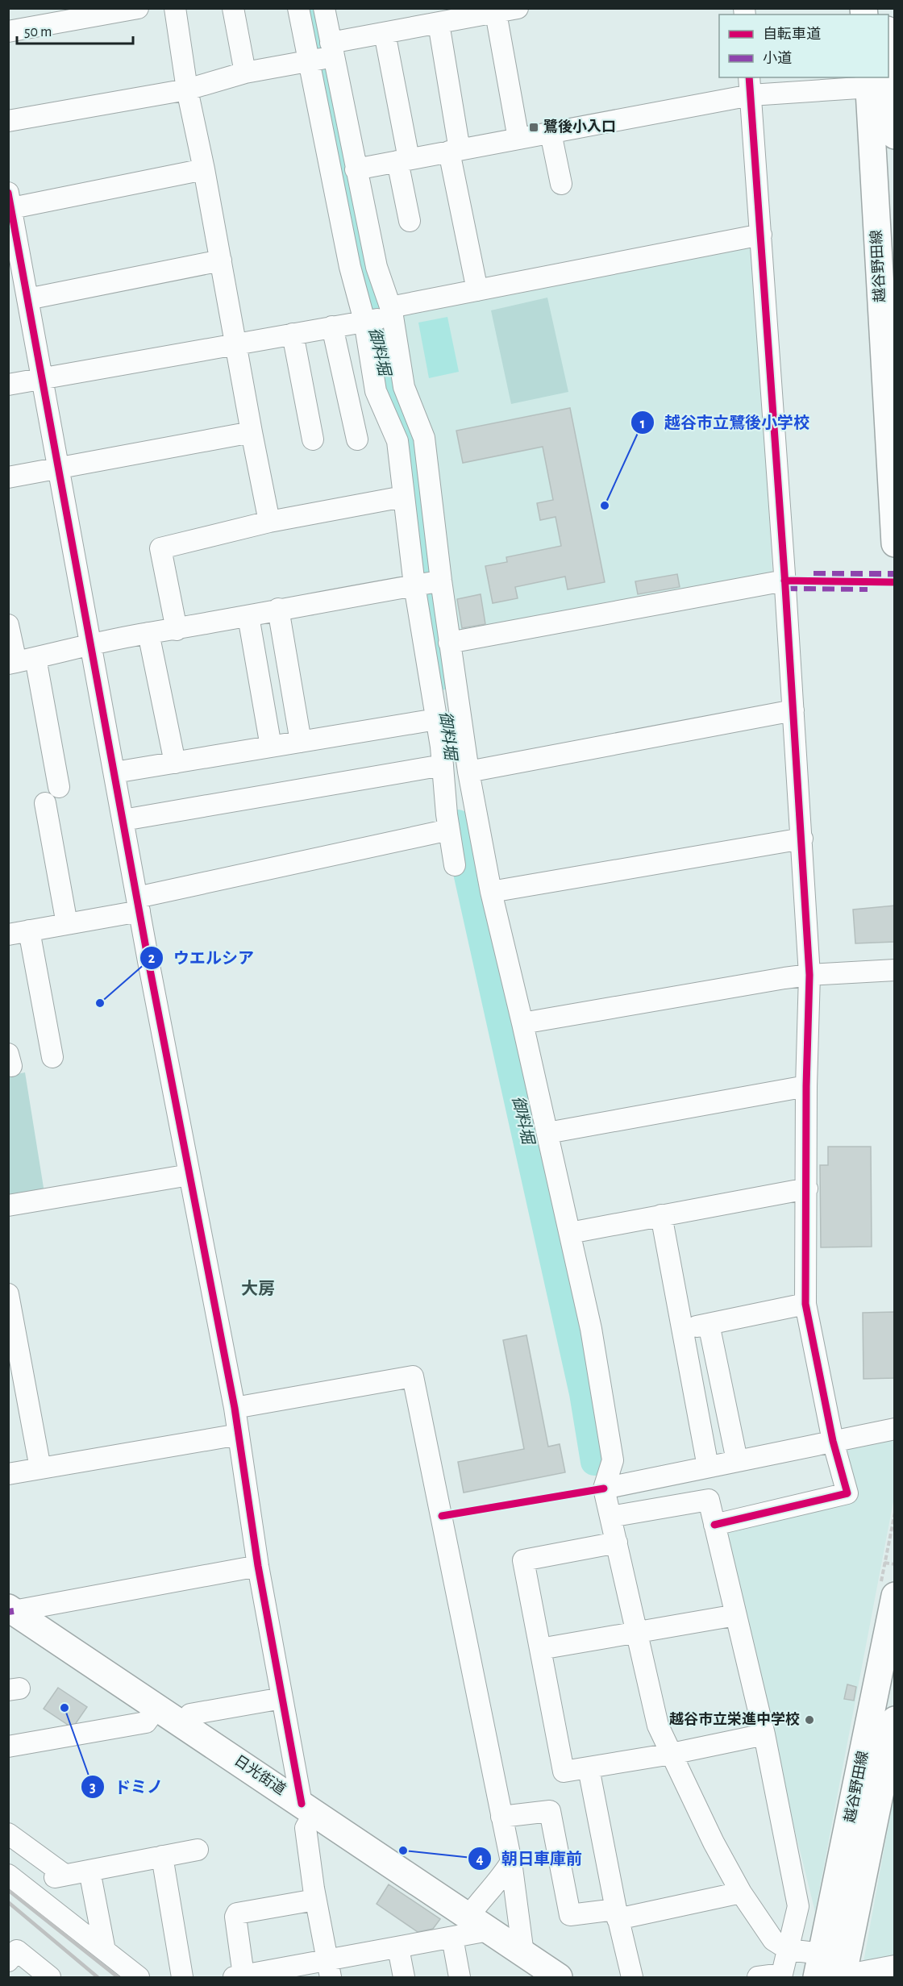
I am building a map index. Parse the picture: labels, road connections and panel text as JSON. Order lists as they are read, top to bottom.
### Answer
{
  "streets": {
    "main road": ["越谷野田線", "日光街道"]
  },
  "districts": ["大房"],
  "water": ["御料堀"],
  "places": {
    "transit": ["鷺後小入口"],
    "other": [
      "越谷市立鷺後小学校",
      "ウエルシア",
      "ドミノ",
      "越谷市立栄進中学校",
      "朝日車庫前"
    ]
  },
  "legend": ["自転車道", "小道"],
  "scale_bar": "50 m"
}
